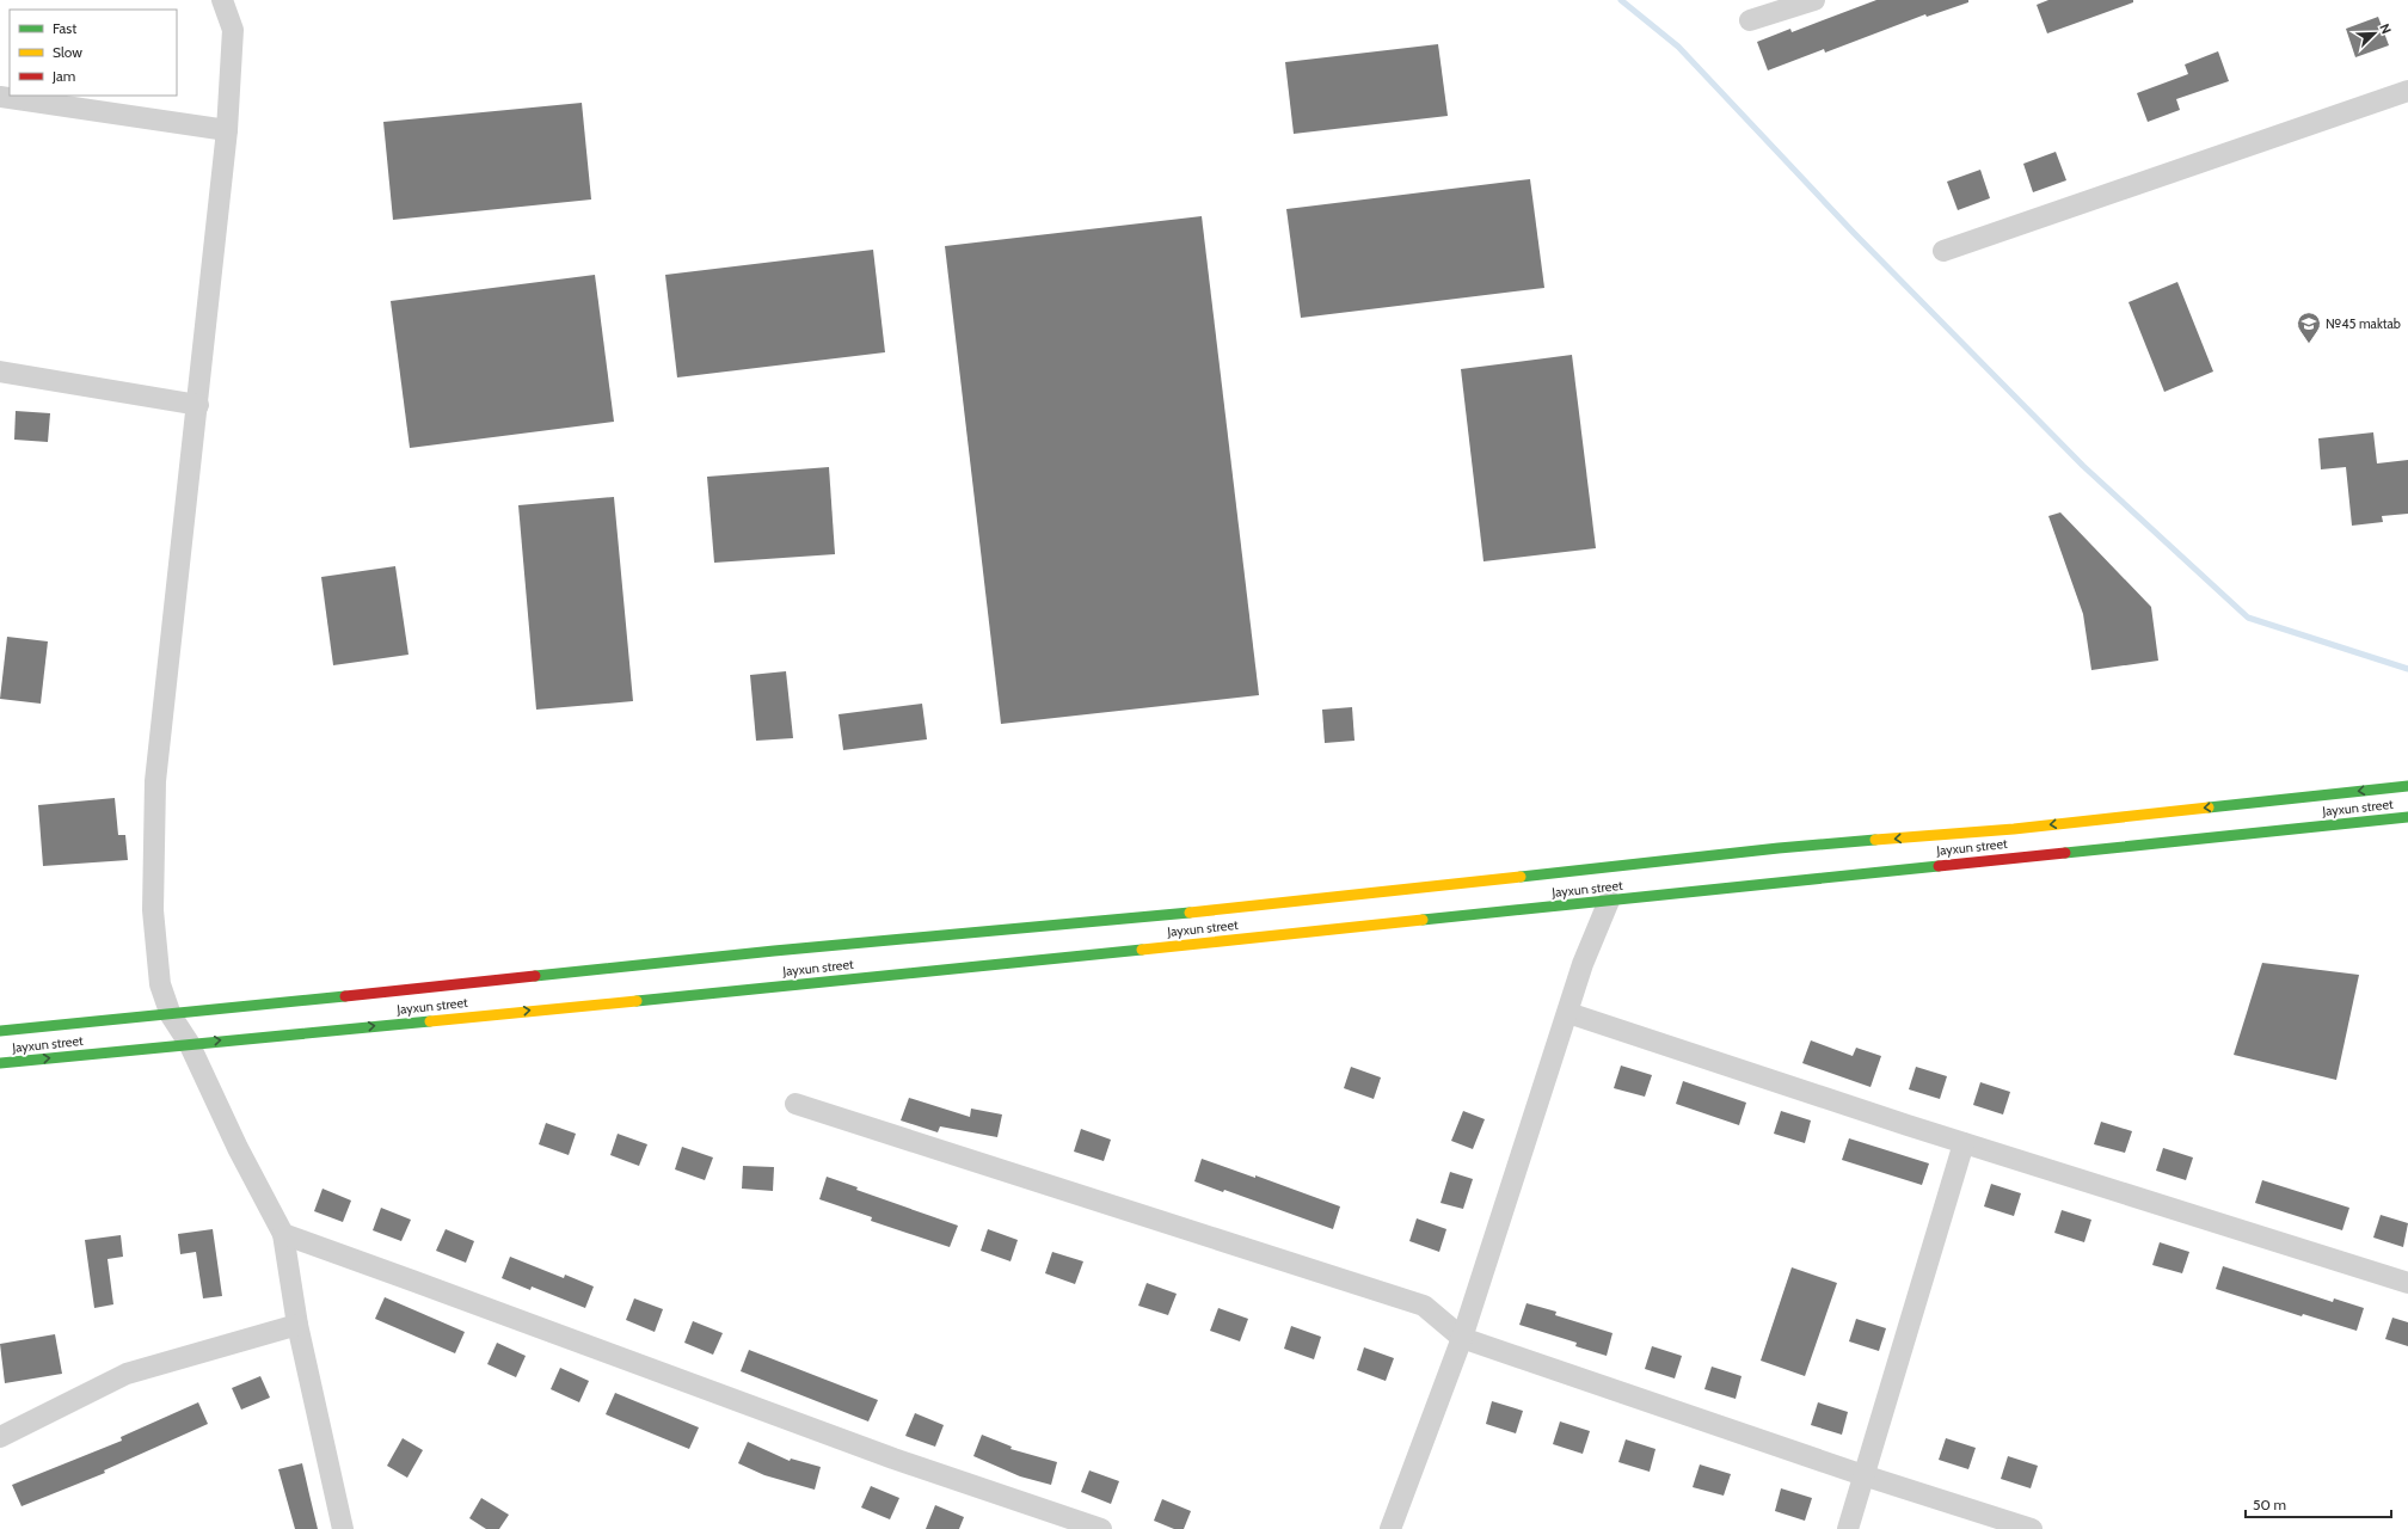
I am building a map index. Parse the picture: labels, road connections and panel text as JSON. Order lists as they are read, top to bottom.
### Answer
{
  "streets": {
    "highway": ["Jayxun street"]
  },
  "places": {
    "school or university": ["№45 maktab"]
  },
  "legend": ["Fast", "Slow", "Jam"],
  "scale_bar": "50 m",
  "north": "top right"
}
